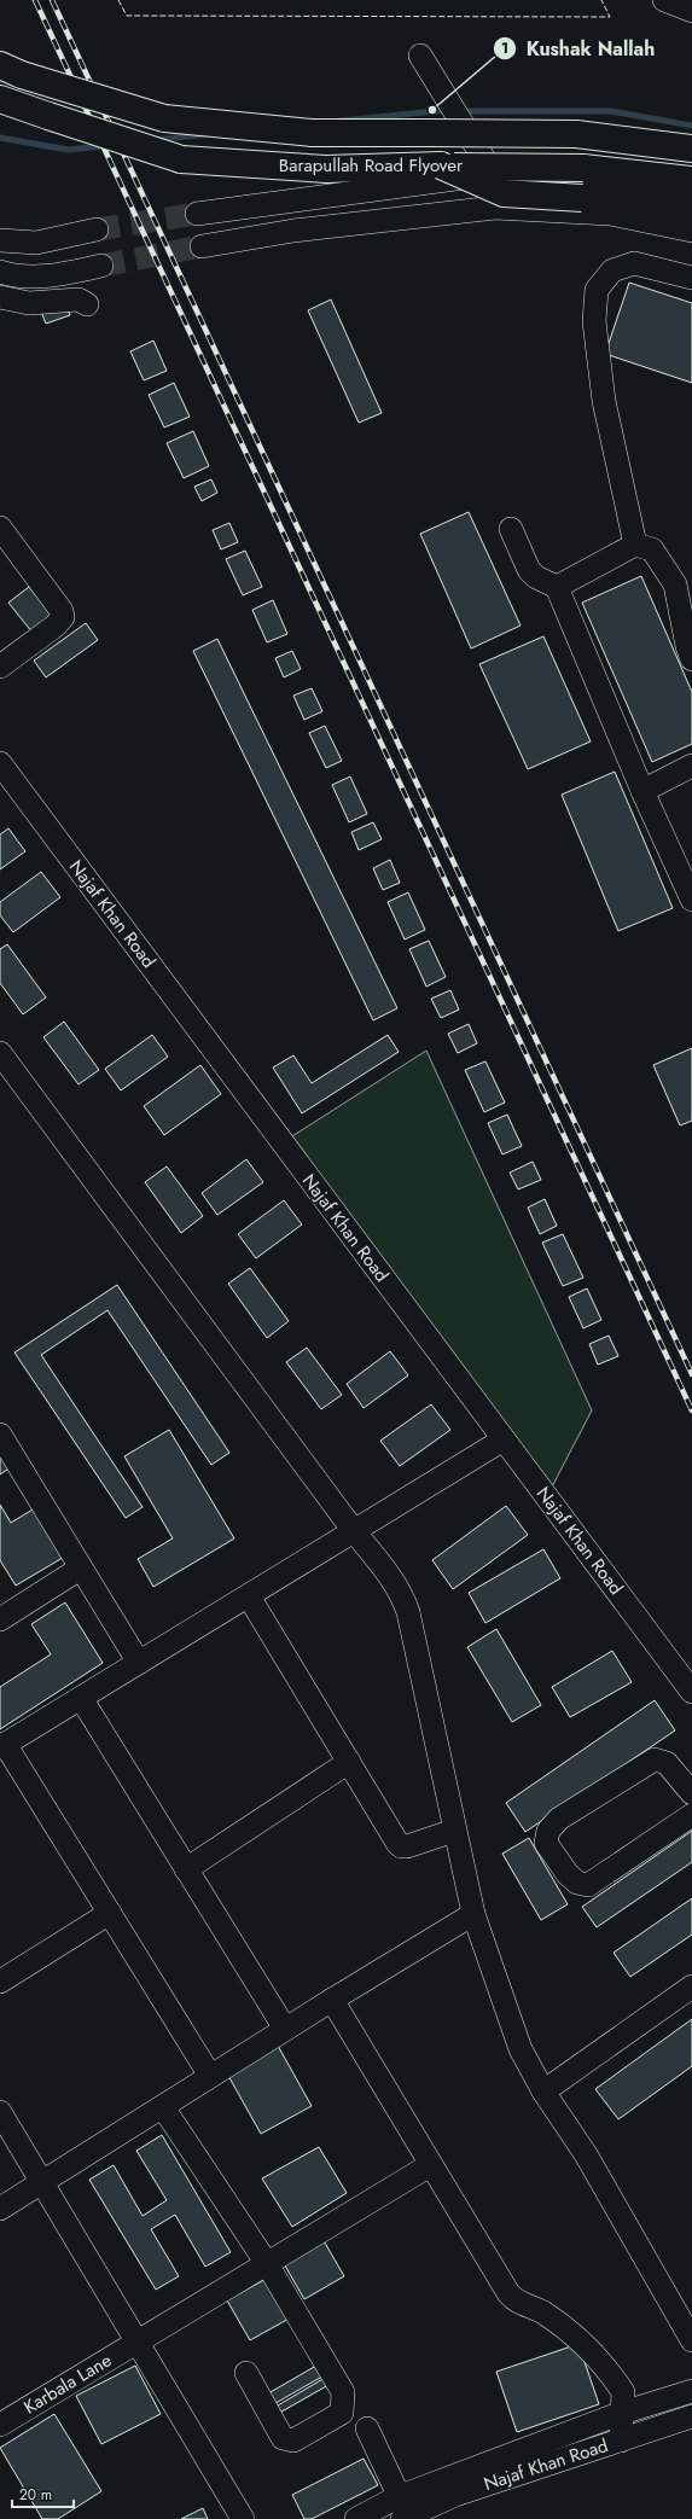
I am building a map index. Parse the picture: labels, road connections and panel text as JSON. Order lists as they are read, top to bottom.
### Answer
{
  "streets": {
    "highway": ["Barapullah Road Flyover"],
    "street": ["Najaf Khan Road", "Karbala Lane"]
  },
  "places": ["Kushak Nallah"],
  "scale_bar": "20 m"
}
